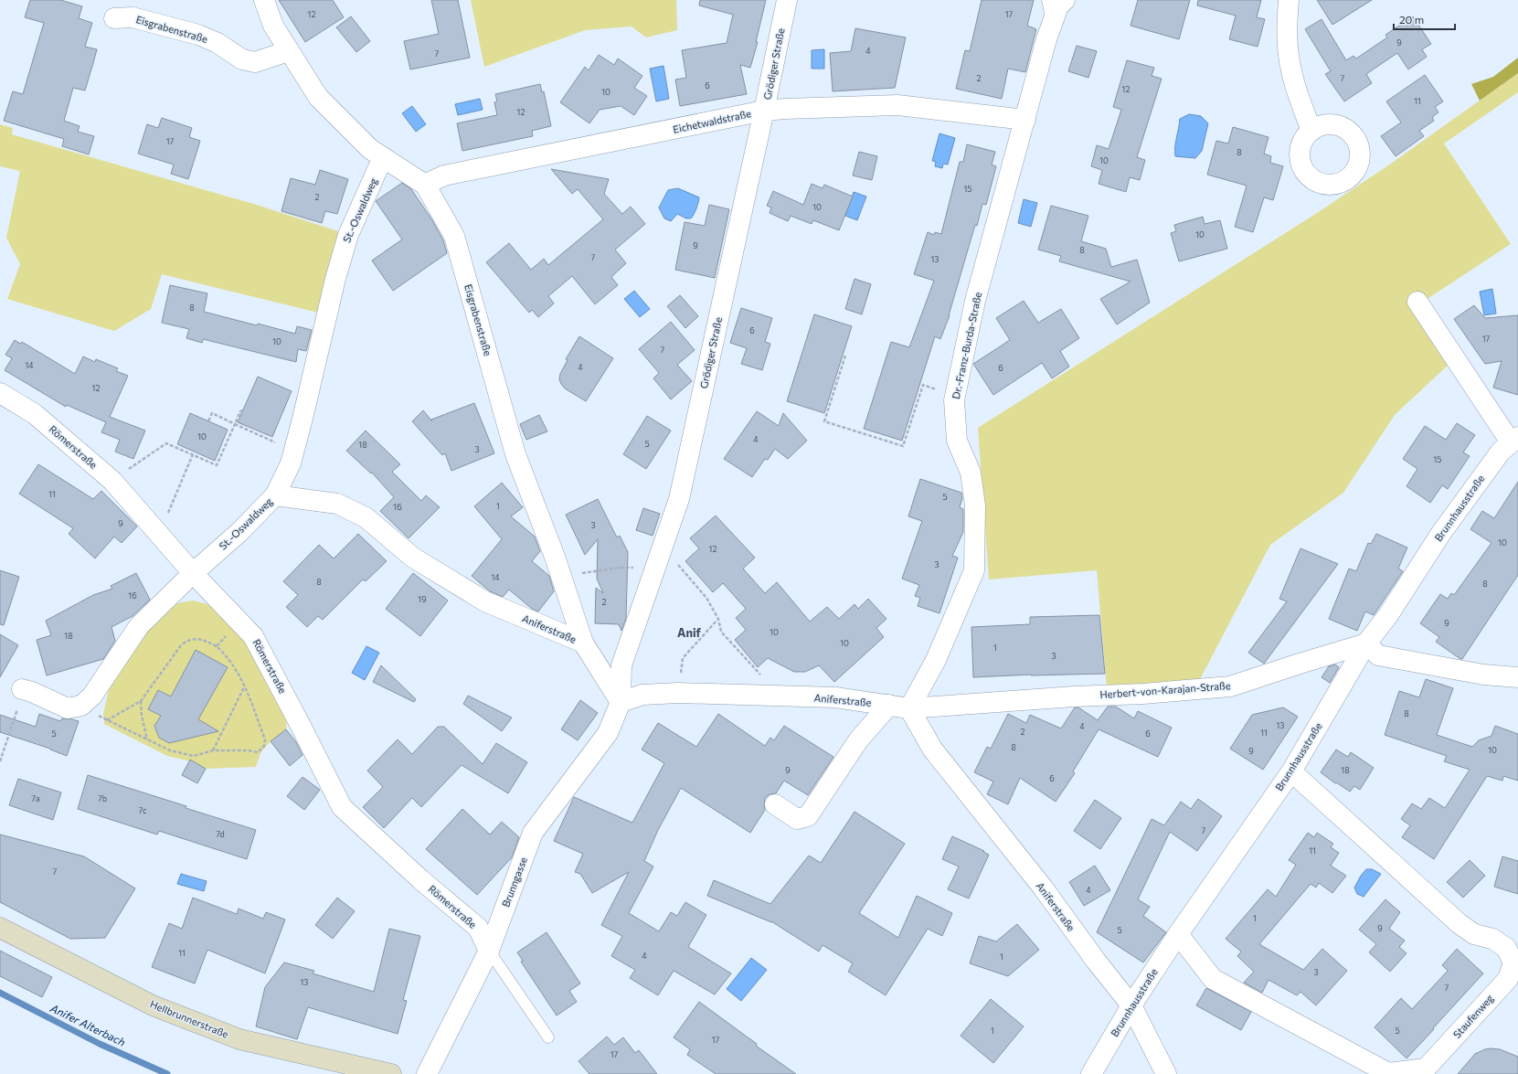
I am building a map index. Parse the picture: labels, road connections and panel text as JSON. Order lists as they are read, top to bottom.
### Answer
{
  "streets": {
    "street": [
      "Eisgrabenstraße",
      "Grödiger Straße",
      "Eichetwaldstraße",
      "St.-Oswaldweg",
      "Dr.-Franz-Burda-Straße",
      "Römerstraße",
      "Brunnhausstraße",
      "Aniferstraße",
      "Herbert-von-Karajan-Straße",
      "Brunngasse",
      "Staufenweg",
      "Hellbrunnerstraße"
    ]
  },
  "crossings": [
    ["Eisgrabenstraße", "Eichetwaldstraße"],
    ["Eisgrabenstraße", "St.-Oswaldweg"],
    ["Eisgrabenstraße", "Aniferstraße"],
    ["Grödiger Straße", "Eichetwaldstraße"],
    ["Grödiger Straße", "Aniferstraße"],
    ["Grödiger Straße", "Brunngasse"],
    ["Eichetwaldstraße", "Dr.-Franz-Burda-Straße"],
    ["St.-Oswaldweg", "Römerstraße"],
    ["St.-Oswaldweg", "Aniferstraße"],
    ["Dr.-Franz-Burda-Straße", "Aniferstraße"],
    ["Dr.-Franz-Burda-Straße", "Herbert-von-Karajan-Straße"],
    ["Römerstraße", "Brunngasse"],
    ["Brunnhausstraße", "Aniferstraße"],
    ["Brunnhausstraße", "Herbert-von-Karajan-Straße"],
    ["Brunnhausstraße", "Staufenweg"],
    ["Aniferstraße", "Herbert-von-Karajan-Straße"],
    ["Aniferstraße", "Brunngasse"]
  ],
  "districts": ["Anif"],
  "water": ["Anifer Alterbach"],
  "house_numbers": [
    "12",
    "17",
    "9",
    "4",
    "7",
    "2",
    "7",
    "6",
    "12",
    "10",
    "11",
    "12",
    "17",
    "8",
    "10",
    "15",
    "2",
    "10",
    "10",
    "9",
    "8",
    "7",
    "13",
    "8",
    "6",
    "17",
    "10",
    "7",
    "14",
    "4",
    "6",
    "12",
    "10",
    "4",
    "5",
    "18",
    "3",
    "15",
    "11",
    "5",
    "1",
    "16",
    "9",
    "3",
    "10",
    "12",
    "3",
    "14",
    "8",
    "8",
    "16",
    "19",
    "2",
    "9",
    "10",
    "18",
    "10",
    "1",
    "3",
    "8",
    "13",
    "4",
    "2",
    "11",
    "5",
    "6",
    "8",
    "10",
    "9",
    "9",
    "18",
    "6",
    "7a",
    "7b",
    "7c",
    "7",
    "7d",
    "11",
    "7",
    "4",
    "1",
    "9",
    "5",
    "11",
    "4",
    "1",
    "3",
    "13",
    "7",
    "1",
    "5",
    "17",
    "17"
  ],
  "scale_bar": "20 m"
}
